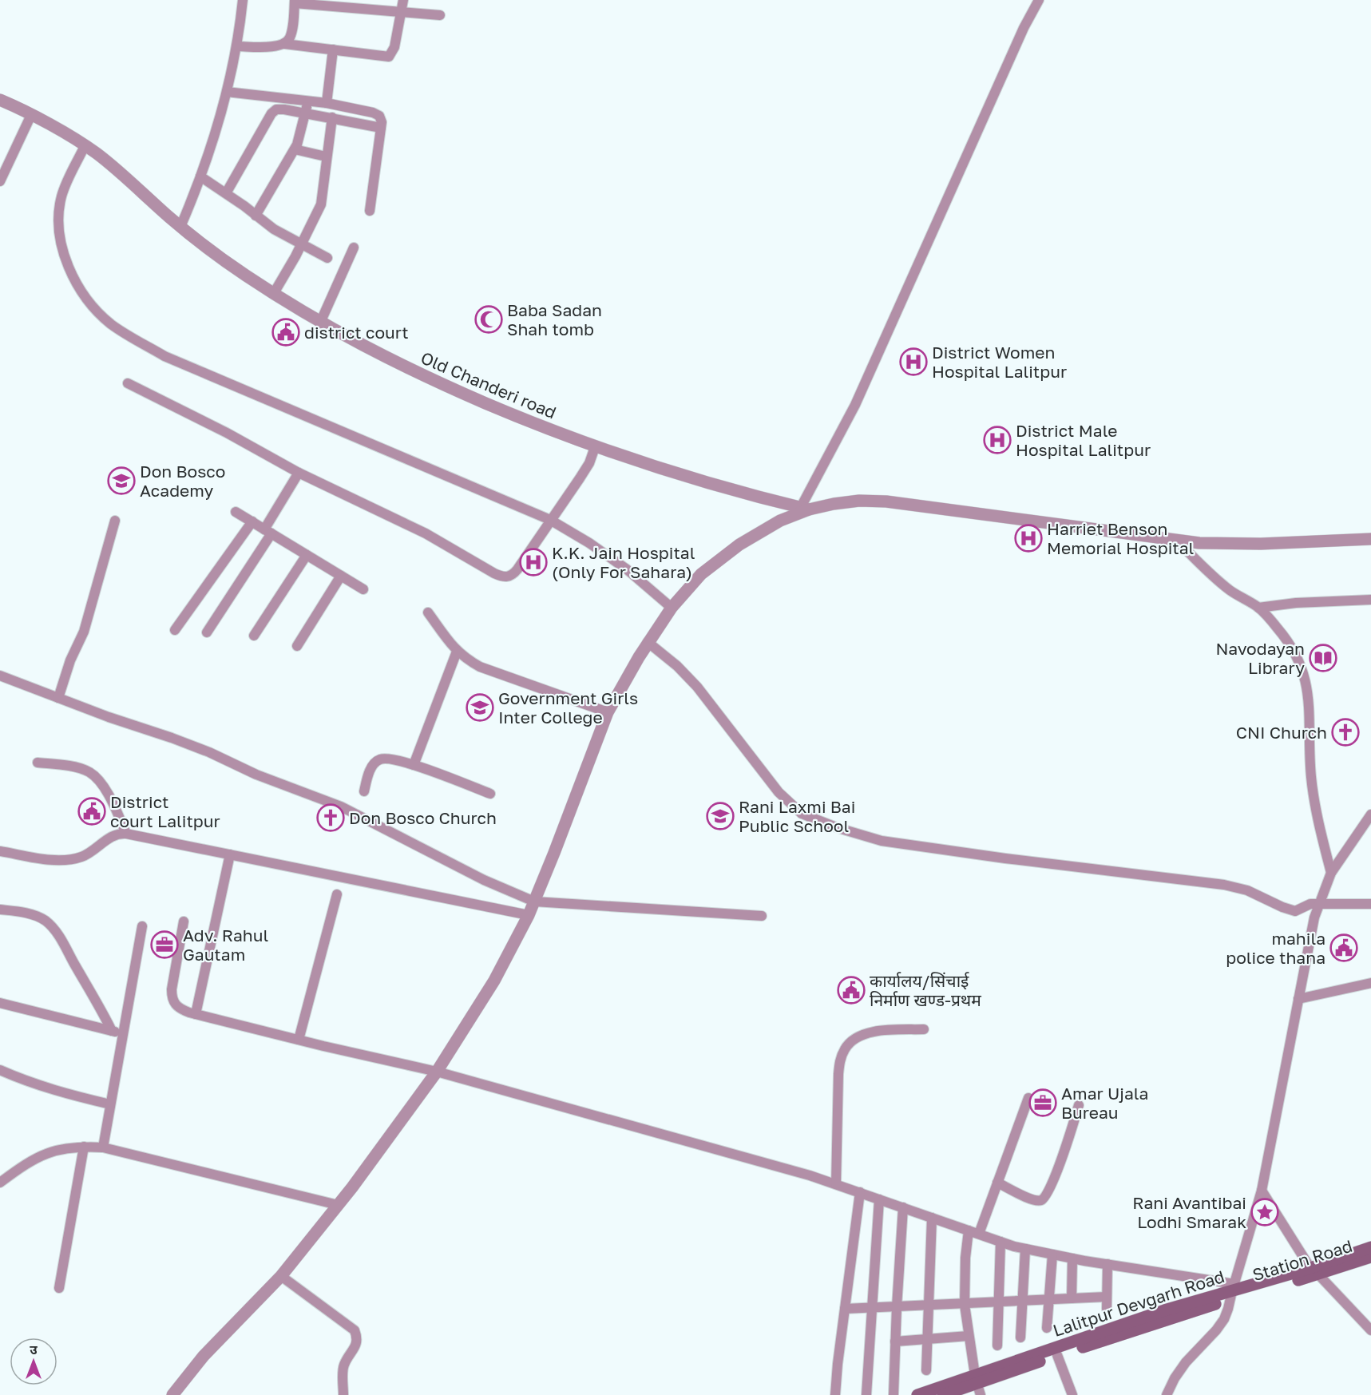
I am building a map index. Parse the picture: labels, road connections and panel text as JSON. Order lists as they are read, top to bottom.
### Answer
{
  "streets": {
    "main road": ["Station Road", "Lalitpur Devgarh Road"],
    "street": ["Old Chanderi road"]
  },
  "crossings": [
    ["Station Road", "Lalitpur Devgarh Road"]
  ],
  "places": {
    "mosque": ["Baba Sadan Shah tomb"],
    "public building": [
      "district court",
      "District court Lalitpur",
      "mahila police thana",
      "कार्यालय/सिंचाई निर्माण खण्ड-प्रथम"
    ],
    "hospital": [
      "District Women Hospital Lalitpur",
      "District Male Hospital Lalitpur",
      "Harriet Benson Memorial Hospital",
      "K.K. Jain Hospital (Only For Sahara)"
    ],
    "school or university": ["Don Bosco Academy", "Government Girls Inter College", "Rani Laxmi Bai Public School"],
    "library": ["Navodayan Library"],
    "church": ["CNI Church", "Don Bosco Church"],
    "office": ["Adv. Rahul Gautam", "Amar Ujala Bureau"],
    "place": ["Rani Avantibai Lodhi Smarak"]
  },
  "north": "top"
}
